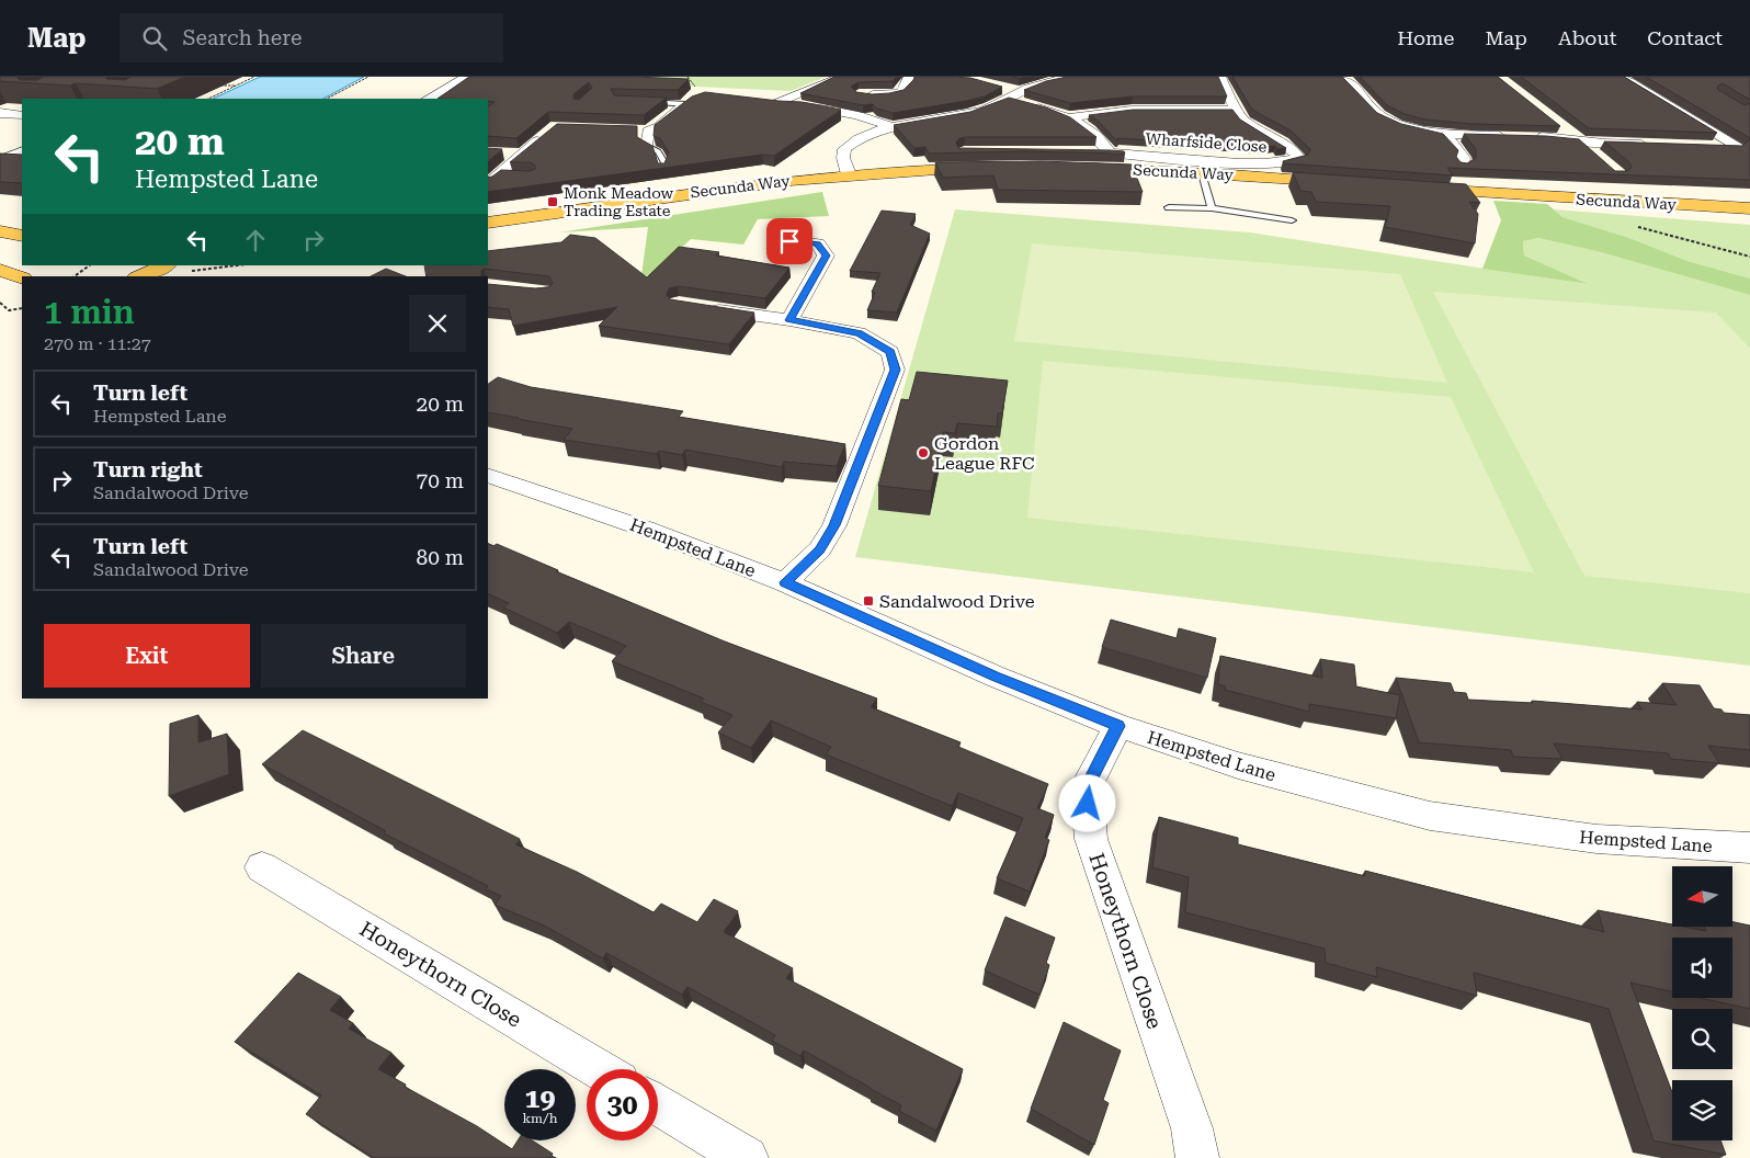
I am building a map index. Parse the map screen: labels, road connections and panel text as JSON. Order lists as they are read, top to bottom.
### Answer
{
  "streets": {
    "main road": ["Secunda Way"],
    "street": ["Wharfside Close", "Hempsted Lane", "Honeythorn Close"]
  },
  "crossings": [
    ["Hempsted Lane", "Honeythorn Close"]
  ],
  "places": {
    "transit": ["Monk Meadow Trading Estate", "Sandalwood Drive"],
    "other": ["Gordon League RFC"]
  },
  "north": "left",
  "page": {
    "header": "Map",
    "search": "Search here",
    "nav": [
      "Home",
      "Map",
      "About",
      "Contact"
    ],
    "turn": ["20 m", "Hempsted Lane"],
    "heading": ["1 min", "270 m · 11:27"],
    "list": [
      {
        "name": "Turn left",
        "note": "Hempsted Lane",
        "value": "20 m"
      },
      {
        "name": "Turn right",
        "note": "Sandalwood Drive",
        "value": "70 m"
      },
      {
        "name": "Turn left",
        "note": "Sandalwood Drive",
        "value": "80 m"
      }
    ],
    "buttons": ["Exit", "Share"],
    "speed": "19 km/h",
    "limit": "30"
  }
}
